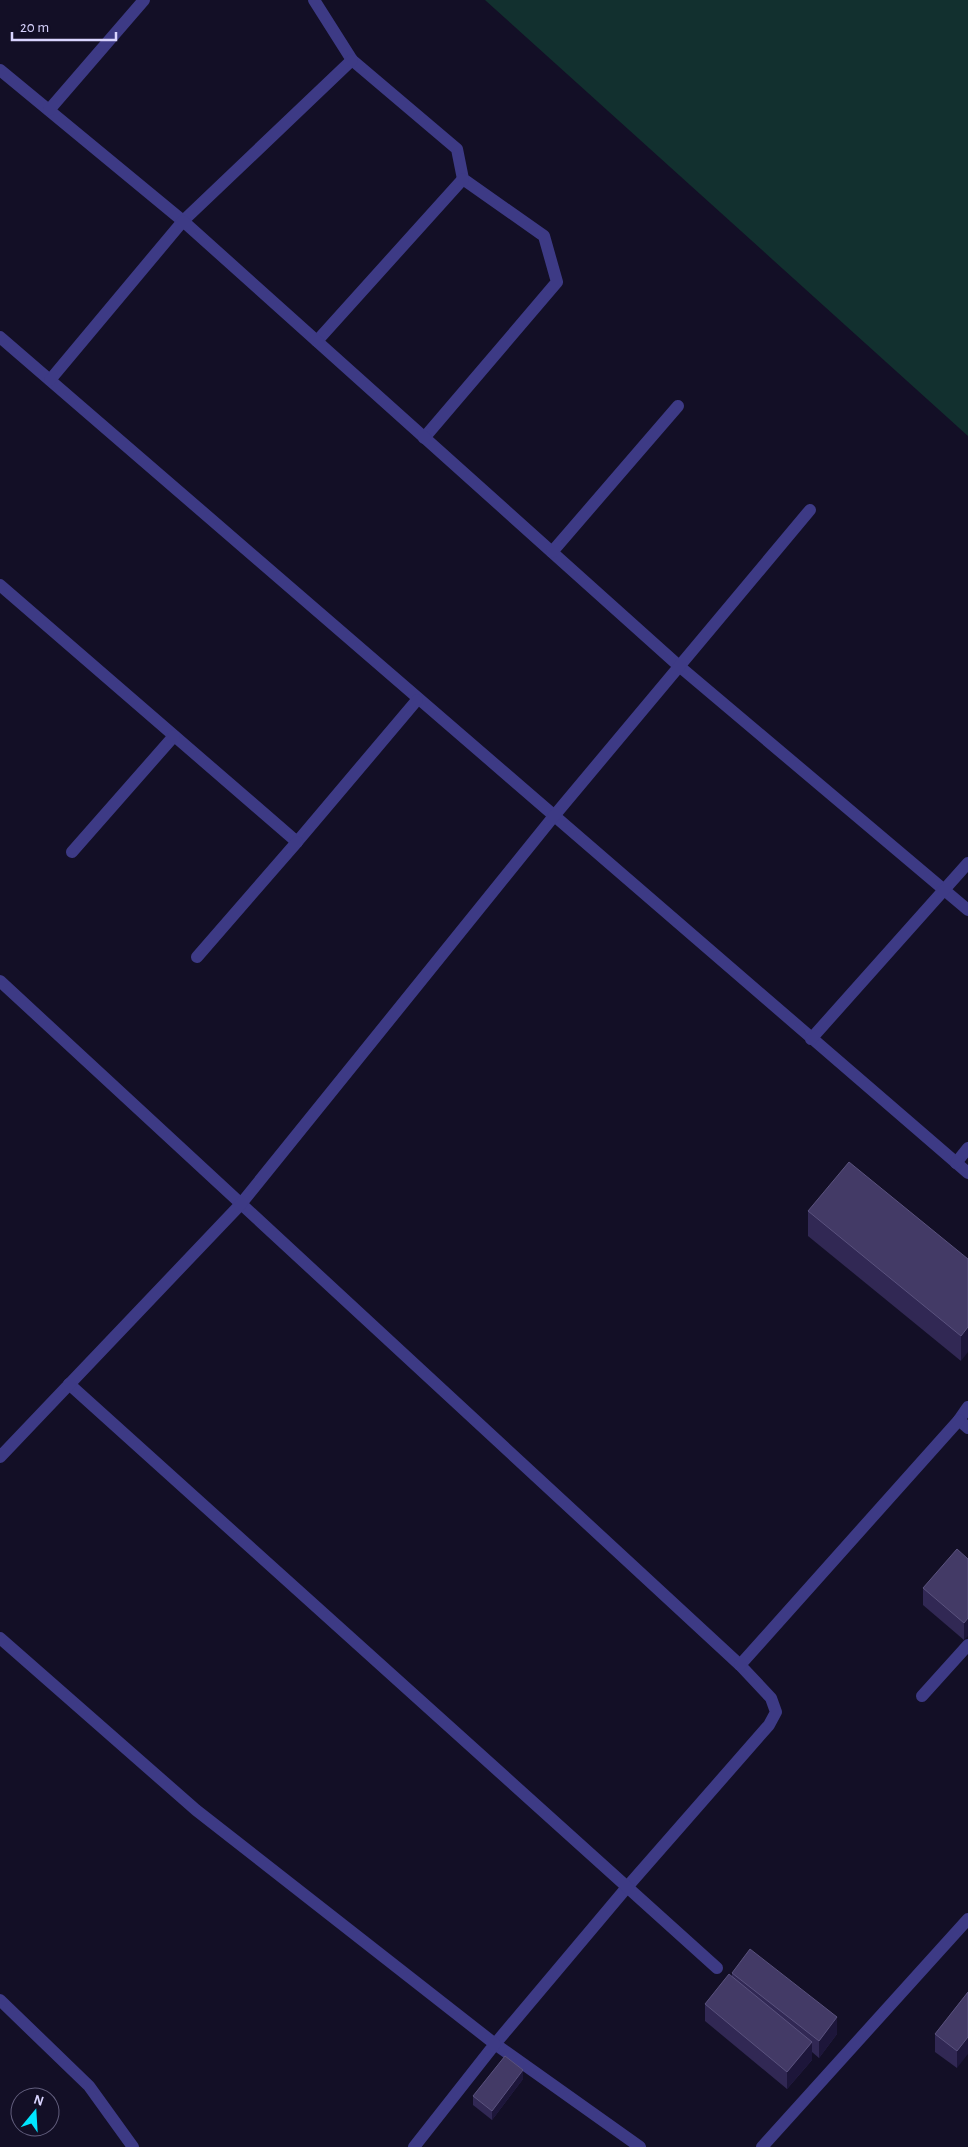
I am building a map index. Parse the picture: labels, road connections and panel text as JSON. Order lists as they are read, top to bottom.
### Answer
{
  "scale_bar": "20 m",
  "north": "top"
}
